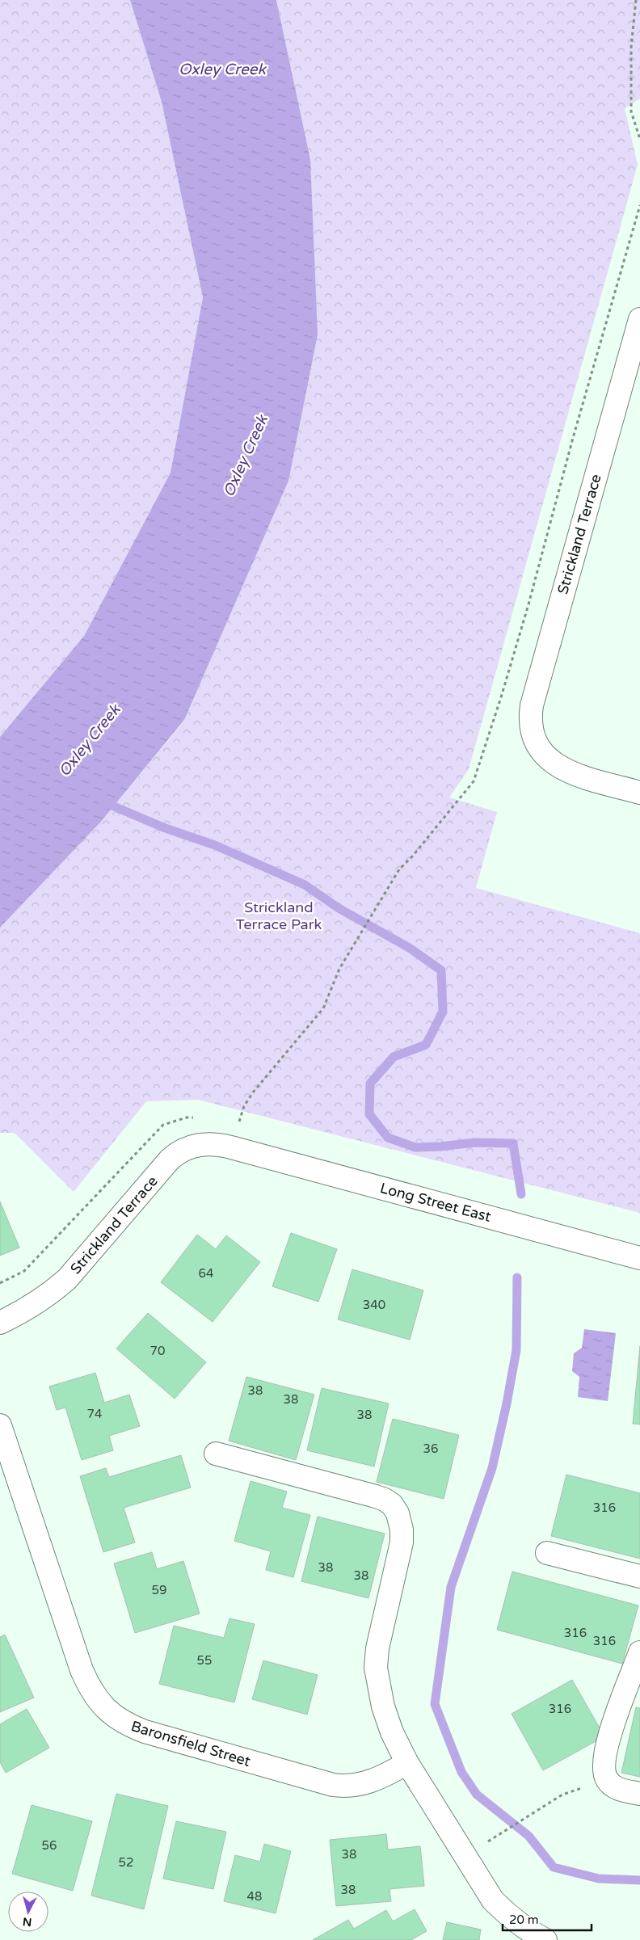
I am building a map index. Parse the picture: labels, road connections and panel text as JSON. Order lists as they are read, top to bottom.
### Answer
{
  "streets": {
    "street": ["Strickland Terrace", "Long Street East", "Baronsfield Street"]
  },
  "crossings": [
    ["Strickland Terrace", "Long Street East"]
  ],
  "water": ["Oxley Creek"],
  "parks": ["Strickland Terrace Park"],
  "house_numbers": [
    "64",
    "340",
    "70",
    "38",
    "38",
    "74",
    "38",
    "36",
    "316",
    "38",
    "38",
    "59",
    "316",
    "316",
    "55",
    "316",
    "56",
    "38",
    "52",
    "38",
    "48"
  ],
  "scale_bar": "20 m",
  "north": "bottom"
}
